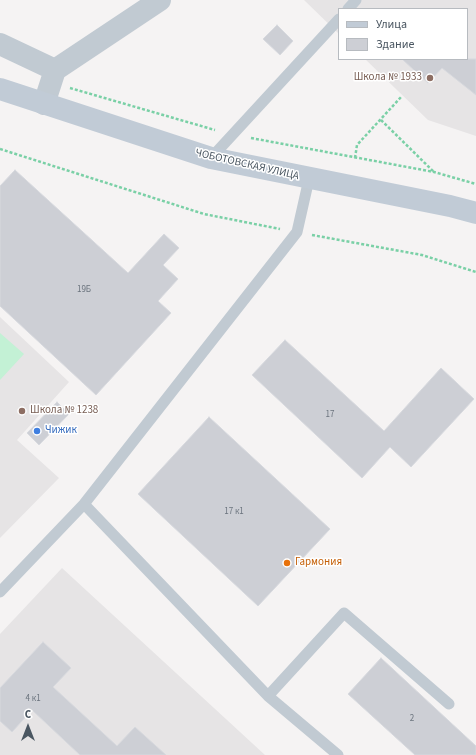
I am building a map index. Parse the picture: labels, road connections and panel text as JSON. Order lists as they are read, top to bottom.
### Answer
{
  "streets": {
    "main road": ["ЧОБОТОВСКАЯ УЛИЦА"]
  },
  "places": [
    "Школа № 1933",
    "Школа № 1238",
    "Чижик",
    "Гармония"
  ],
  "house_numbers": [
    "19Б",
    "17",
    "17 к1",
    "4 к1",
    "2"
  ],
  "legend": ["Улица", "Здание"],
  "north": "top"
}
